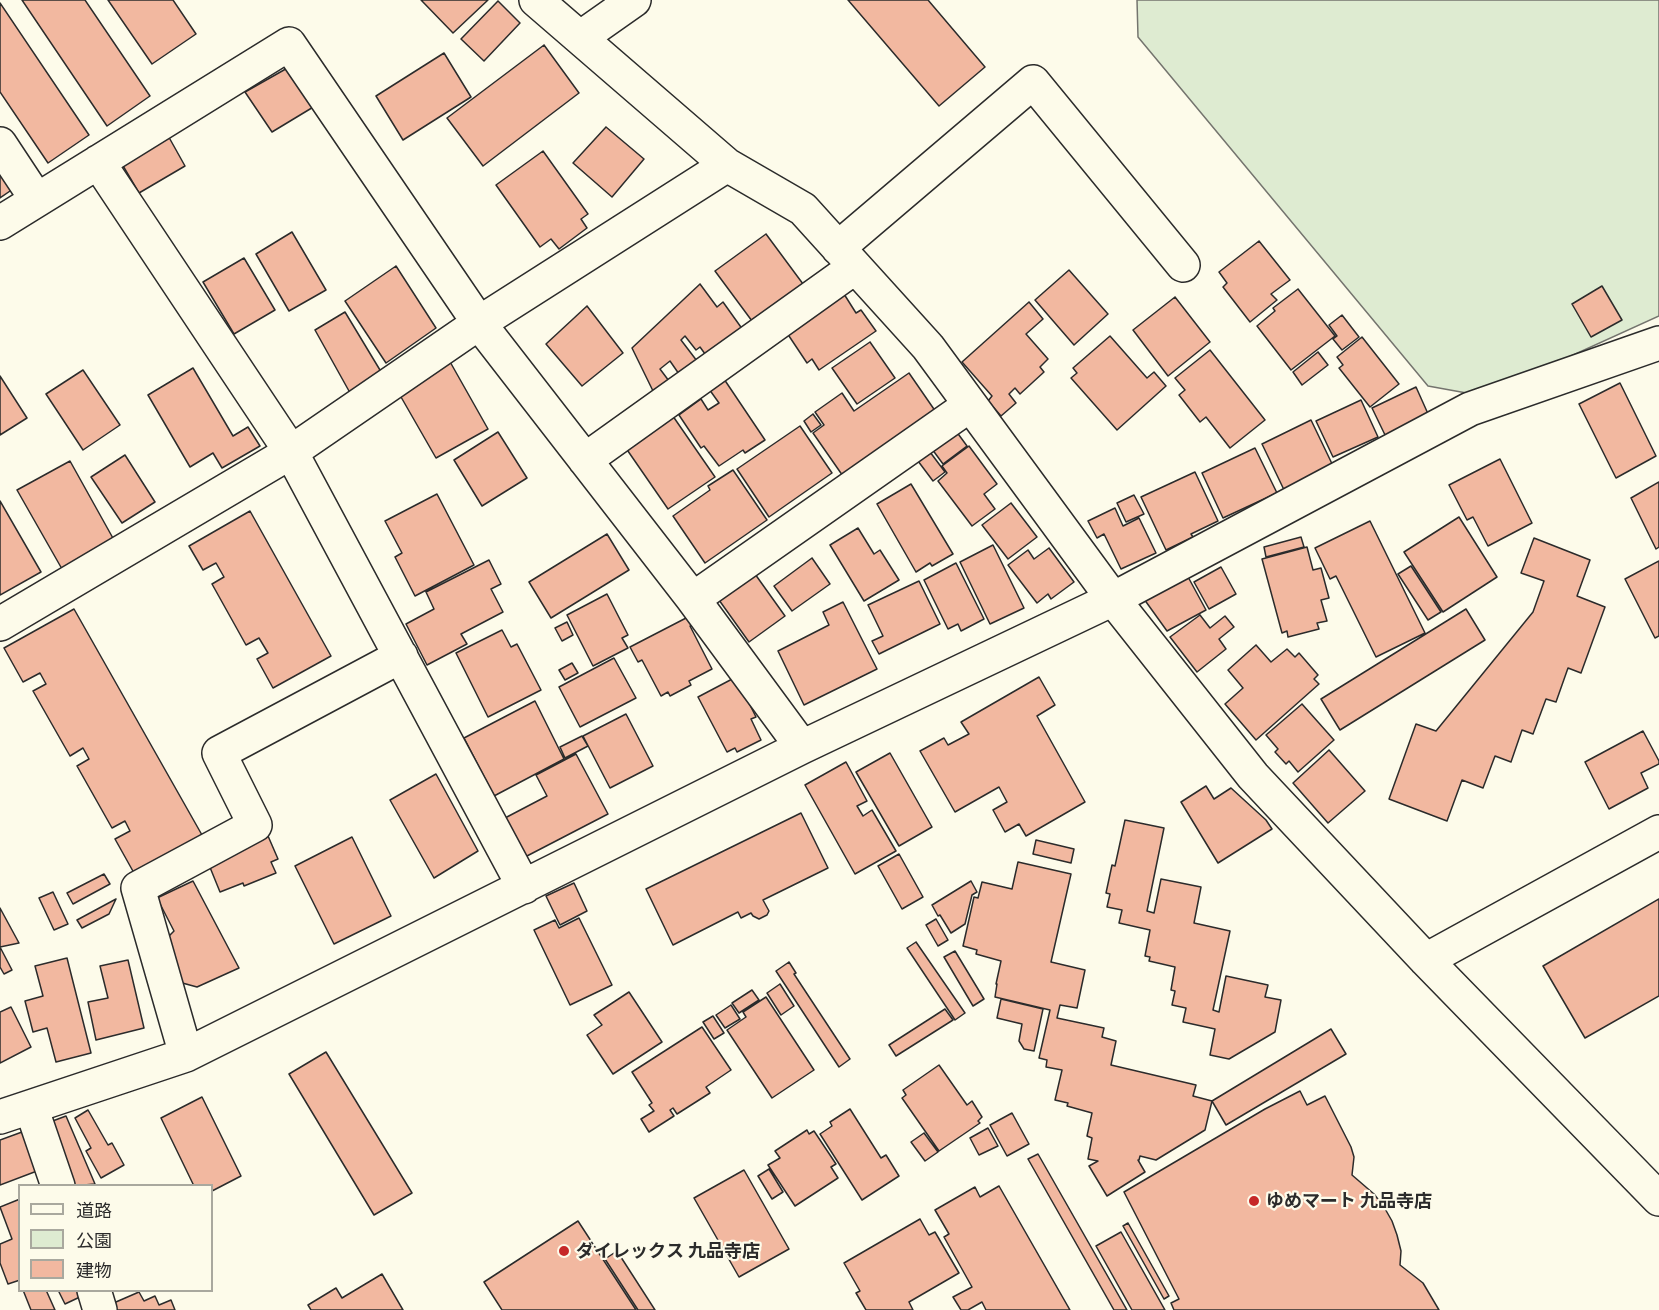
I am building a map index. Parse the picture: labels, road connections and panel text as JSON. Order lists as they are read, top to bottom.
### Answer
{
  "places": ["ゆめマート 九品寺店", "ダイレックス 九品寺店"],
  "legend": ["道路", "公園", "建物"]
}
